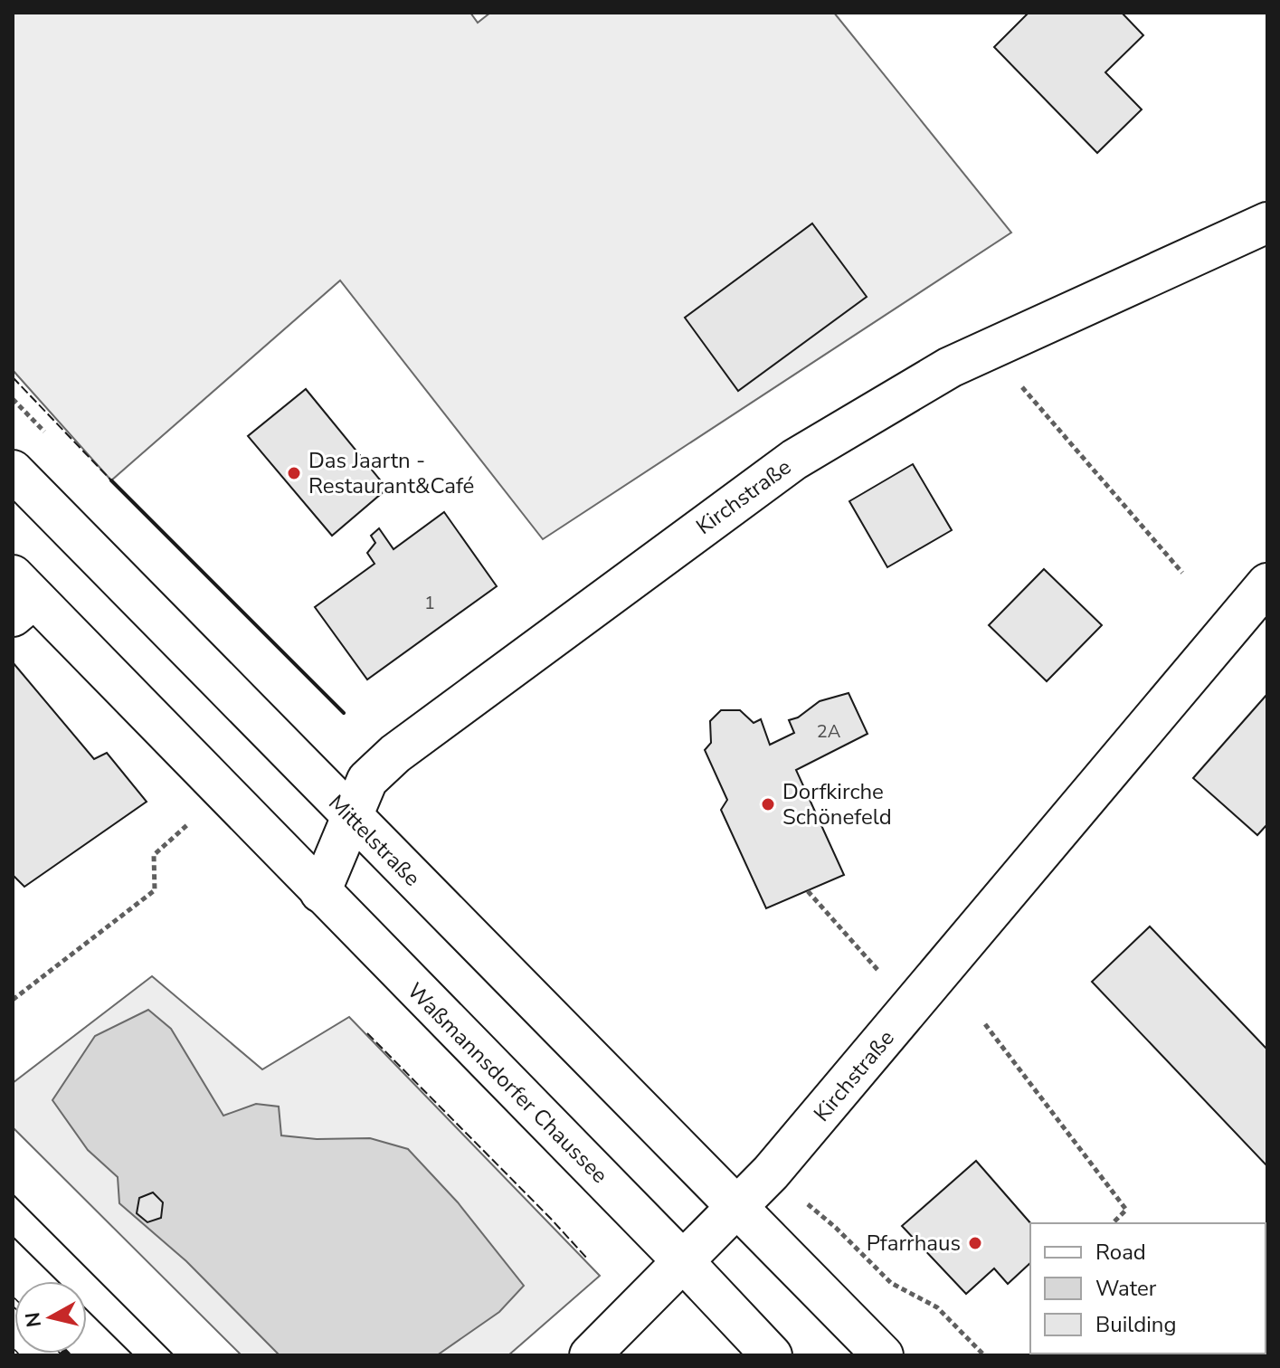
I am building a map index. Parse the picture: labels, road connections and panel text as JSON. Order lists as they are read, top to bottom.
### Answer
{
  "streets": {
    "main road": ["Kirchstraße", "Mittelstraße", "Waßmannsdorfer Chaussee"]
  },
  "crossings": [
    ["Kirchstraße", "Mittelstraße"],
    ["Kirchstraße", "Waßmannsdorfer Chaussee"]
  ],
  "places": ["Das Jaartn - Restaurant&Café", "Dorfkirche Schönefeld", "Pfarrhaus"],
  "house_numbers": ["1", "2A"],
  "legend": ["Road", "Water", "Building"],
  "north": "left"
}
